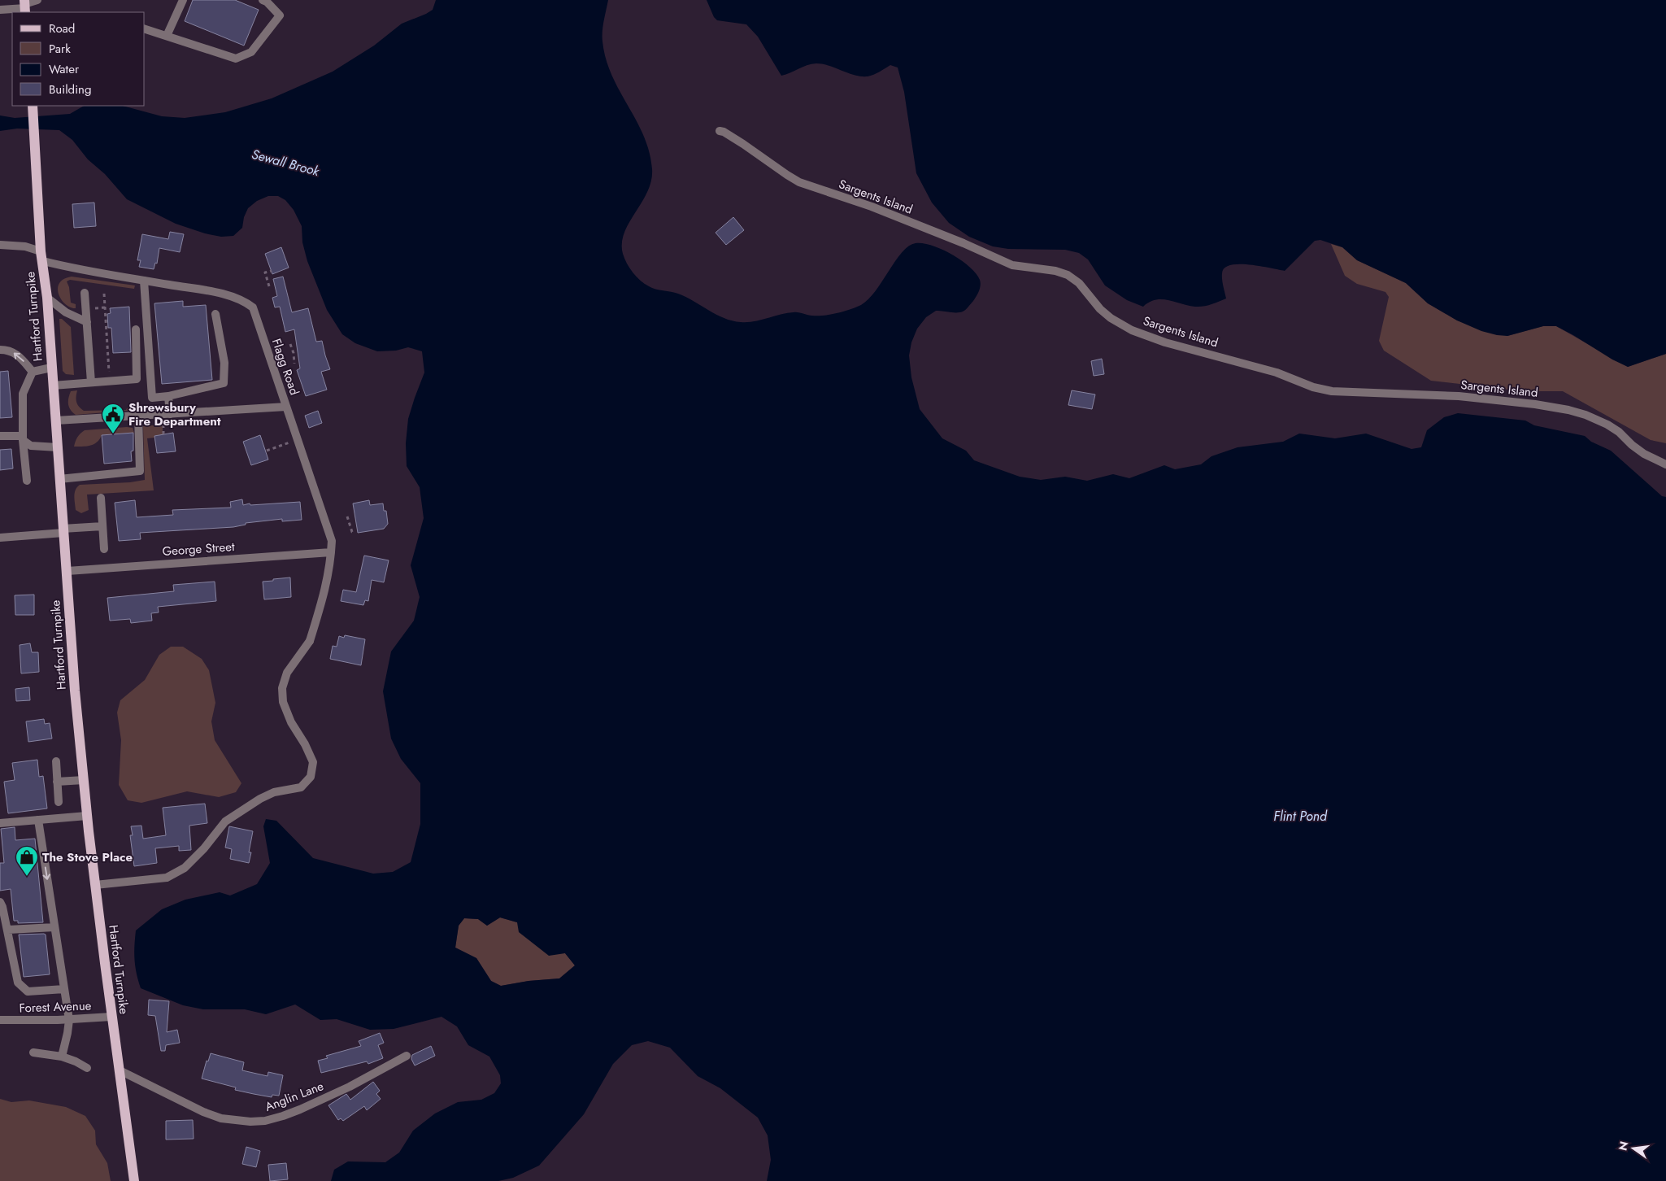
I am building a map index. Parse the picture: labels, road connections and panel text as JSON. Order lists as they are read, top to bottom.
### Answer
{
  "streets": {
    "main road": ["Hartford Turnpike"],
    "street": [
      "Sargents Island",
      "Flagg Road",
      "George Street",
      "Forest Avenue",
      "Anglin Lane"
    ]
  },
  "crossings": [
    ["Hartford Turnpike", "Flagg Road"],
    ["Hartford Turnpike", "George Street"],
    ["Hartford Turnpike", "Forest Avenue"],
    ["Hartford Turnpike", "Anglin Lane"],
    ["Flagg Road", "George Street"]
  ],
  "water": ["Sewall Brook", "Flint Pond"],
  "places": {
    "public building": ["Shrewsbury Fire Department"],
    "shop": ["The Stove Place"]
  },
  "legend": [
    "Road",
    "Park",
    "Water",
    "Building"
  ],
  "north": "left"
}
